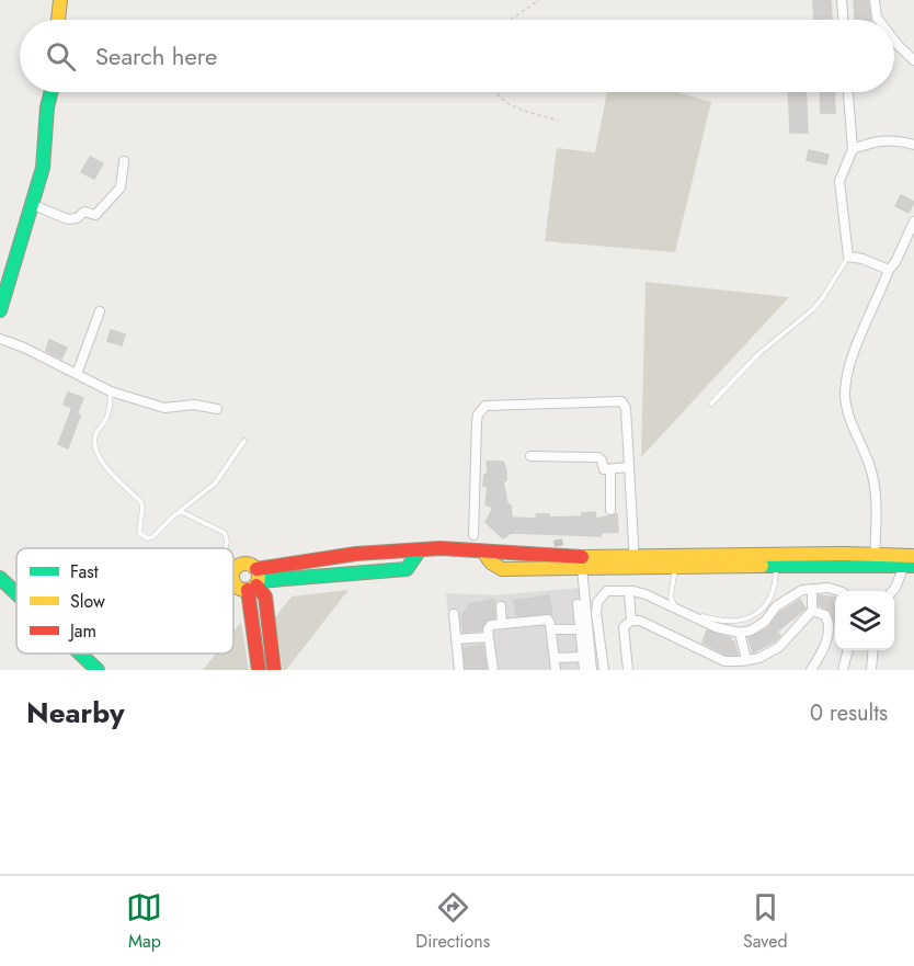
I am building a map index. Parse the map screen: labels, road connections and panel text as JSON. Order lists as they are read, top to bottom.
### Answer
{
  "legend": ["Fast", "Slow", "Jam"],
  "page": {
    "search": "Search here",
    "heading": ["Nearby", "0 results"],
    "nav": ["Map", "Directions", "Saved"]
  }
}
